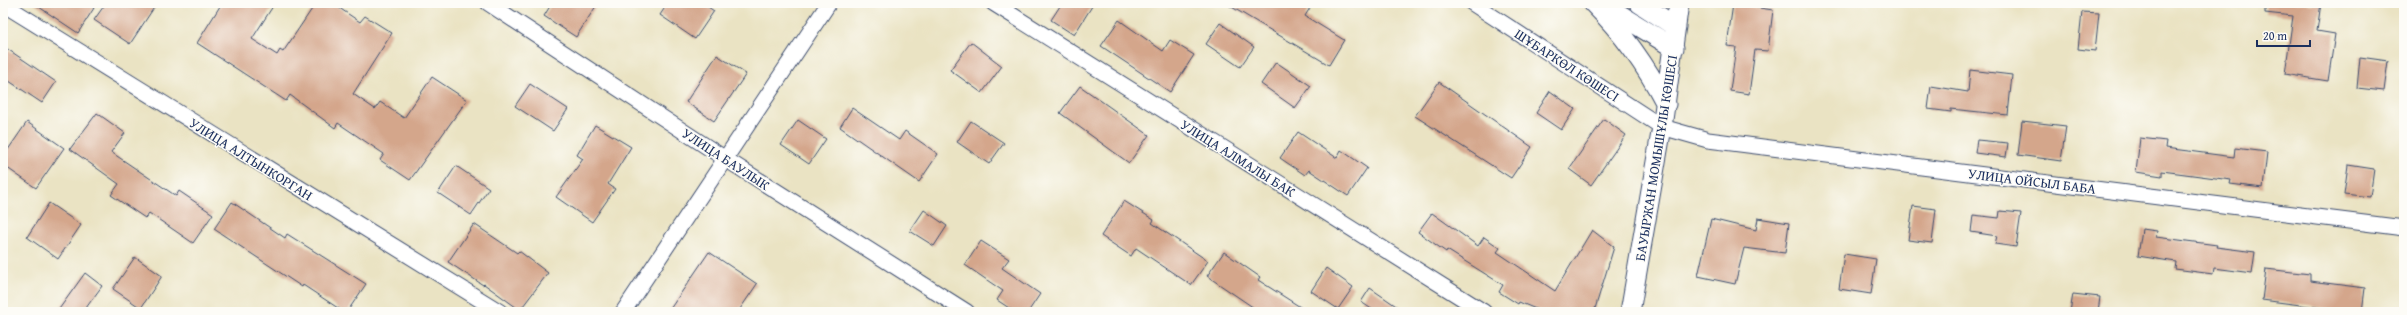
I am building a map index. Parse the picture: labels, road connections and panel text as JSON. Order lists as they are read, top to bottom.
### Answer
{
  "streets": {
    "street": [
      "ШҰБАРКӨЛ КӨШЕСІ",
      "УЛИЦА АЛМАЛЫ БАК",
      "БАУЫРЖАН МОМЫШҰЛЫ КӨШЕСІ",
      "УЛИЦА АЛТЫНКОРГАН",
      "УЛИЦА БАУЛЫК",
      "УЛИЦА ОЙСЫЛ БАБА"
    ]
  },
  "crossings": [
    ["ШҰБАРКӨЛ КӨШЕСІ", "БАУЫРЖАН МОМЫШҰЛЫ КӨШЕСІ"],
    ["ШҰБАРКӨЛ КӨШЕСІ", "УЛИЦА ОЙСЫЛ БАБА"],
    ["БАУЫРЖАН МОМЫШҰЛЫ КӨШЕСІ", "УЛИЦА ОЙСЫЛ БАБА"]
  ],
  "scale_bar": "20 m"
}
